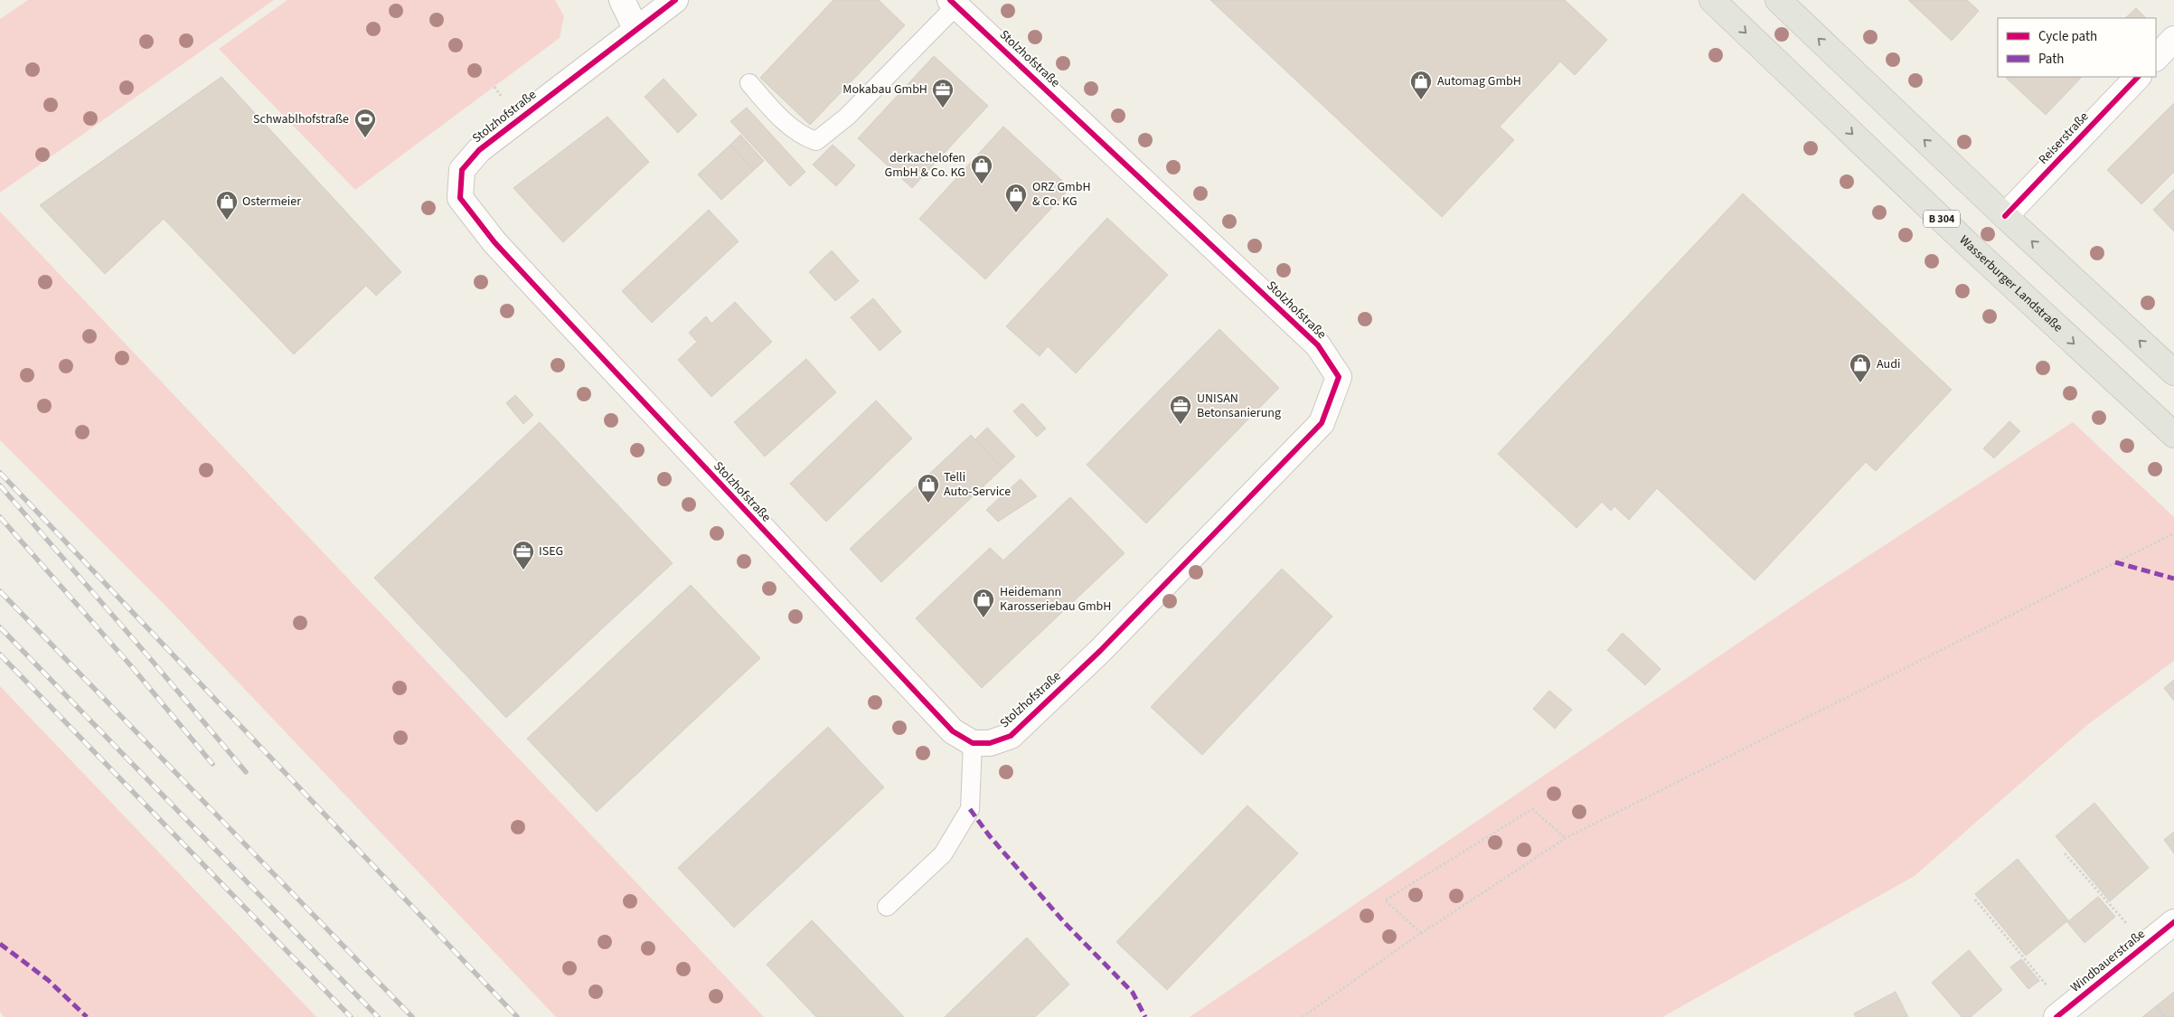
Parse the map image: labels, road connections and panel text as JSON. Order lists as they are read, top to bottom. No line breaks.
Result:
{"streets":{"main road":["B 304","Wasserburger Landstraße"],"street":["Stolzhofstraße","Reiserstraße","Windbauerstraße"]},"places":{"shop":["Automag GmbH","derkachelofen GmbH & Co. KG","ORZ GmbH & Co. KG","Ostermeier","Audi","Telli Auto-Service","Heidemann Karosseriebau GmbH"],"office":["Mokabau GmbH","UNISAN Betonsanierung","ISEG"],"sports":["Schwablhofstraße"]},"legend":["Cycle path","Path"]}
